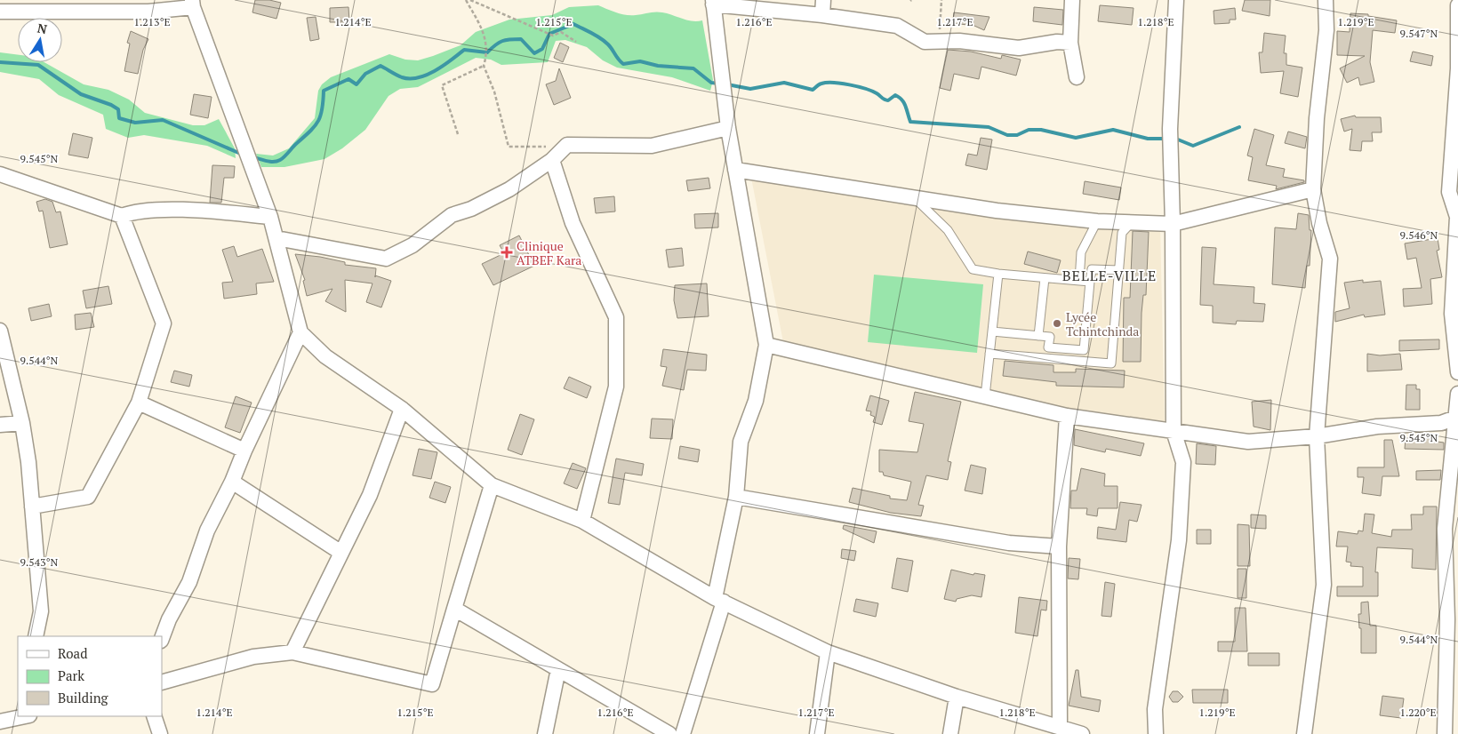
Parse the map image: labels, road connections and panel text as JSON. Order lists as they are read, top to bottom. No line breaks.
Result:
{"districts":["BELLE-VILLE"],"places":{"health":["Clinique ATBEF Kara"],"other":["Lycée Tchintchinda"]},"legend":["Road","Park","Building"],"north":"top","coordinates":["1.213°E","1.214°E","1.215°E","1.216°E","1.217°E","1.218°E","1.219°E","9.547°N","9.545°N","9.546°N","9.544°N","9.543°N","1.220°E"]}
